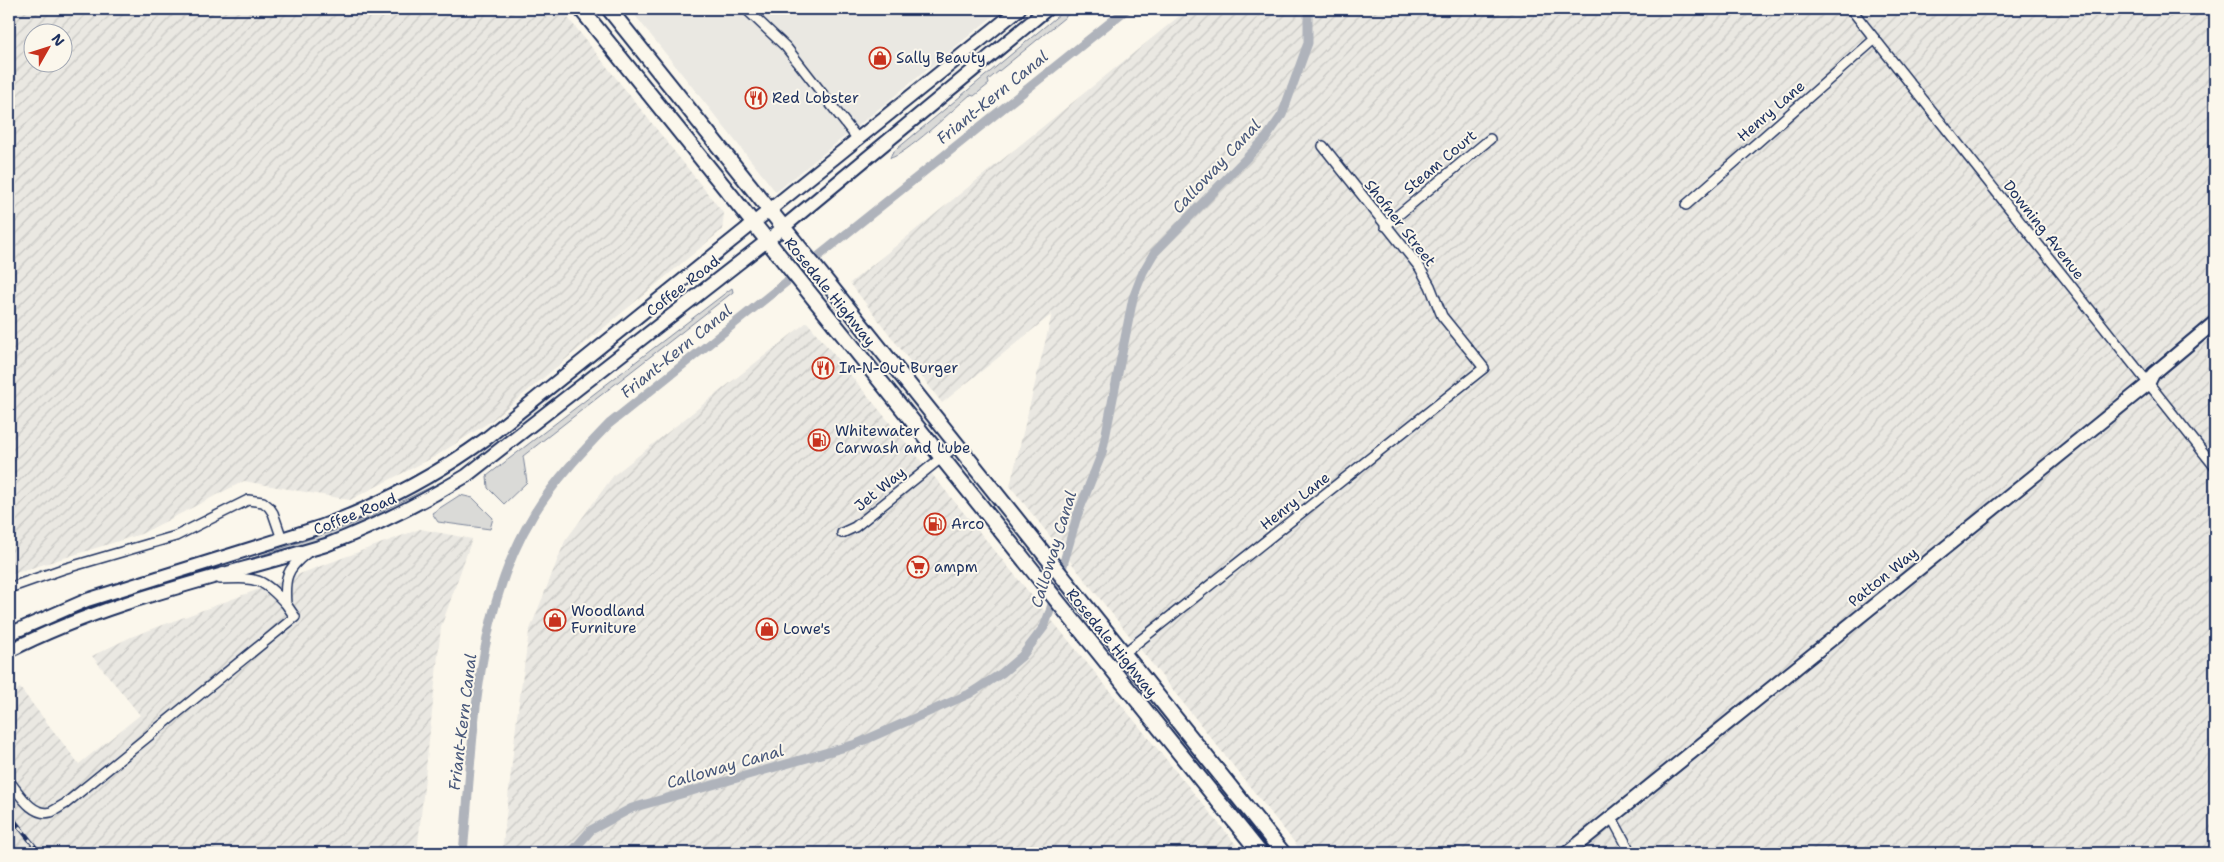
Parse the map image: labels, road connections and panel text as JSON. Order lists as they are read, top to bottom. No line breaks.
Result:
{"streets":{"main road":["Coffee Road","Rosedale Highway","Patton Way"],"street":["Henry Lane","Steam Court","Shofner Street","Downing Avenue","Jet Way"]},"crossings":[["Henry Lane","Shofner Street"],["Henry Lane","Downing Avenue"],["Henry Lane","Rosedale Highway"],["Steam Court","Shofner Street"],["Downing Avenue","Patton Way"],["Coffee Road","Rosedale Highway"],["Rosedale Highway","Jet Way"]],"water":["Friant-Kern Canal","Calloway Canal"],"places":{"shop":["Sally Beauty","Woodland Furniture","Lowe's"],"restaurant":["Red Lobster","In-N-Out Burger"],"fuel station":["Whitewater Carwash and Lube","Arco"],"supermarket":["ampm"]},"north":"top right"}
